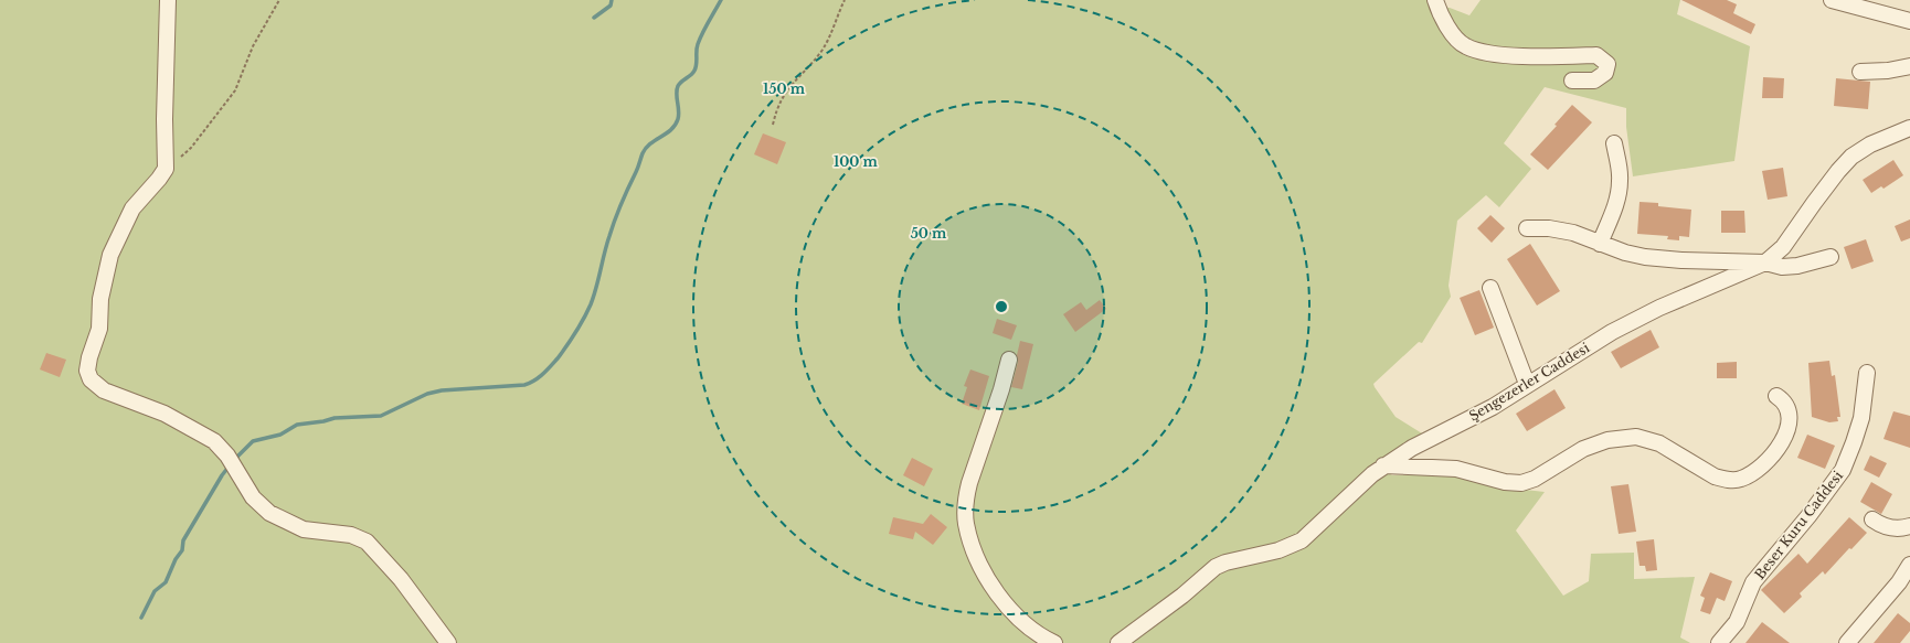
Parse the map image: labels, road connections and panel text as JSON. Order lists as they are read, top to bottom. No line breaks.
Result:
{"streets":{"street":["Şengezerler Caddesi","Beser Kuru Caddesi"]},"rings":["150 m","100 m","50 m"]}
